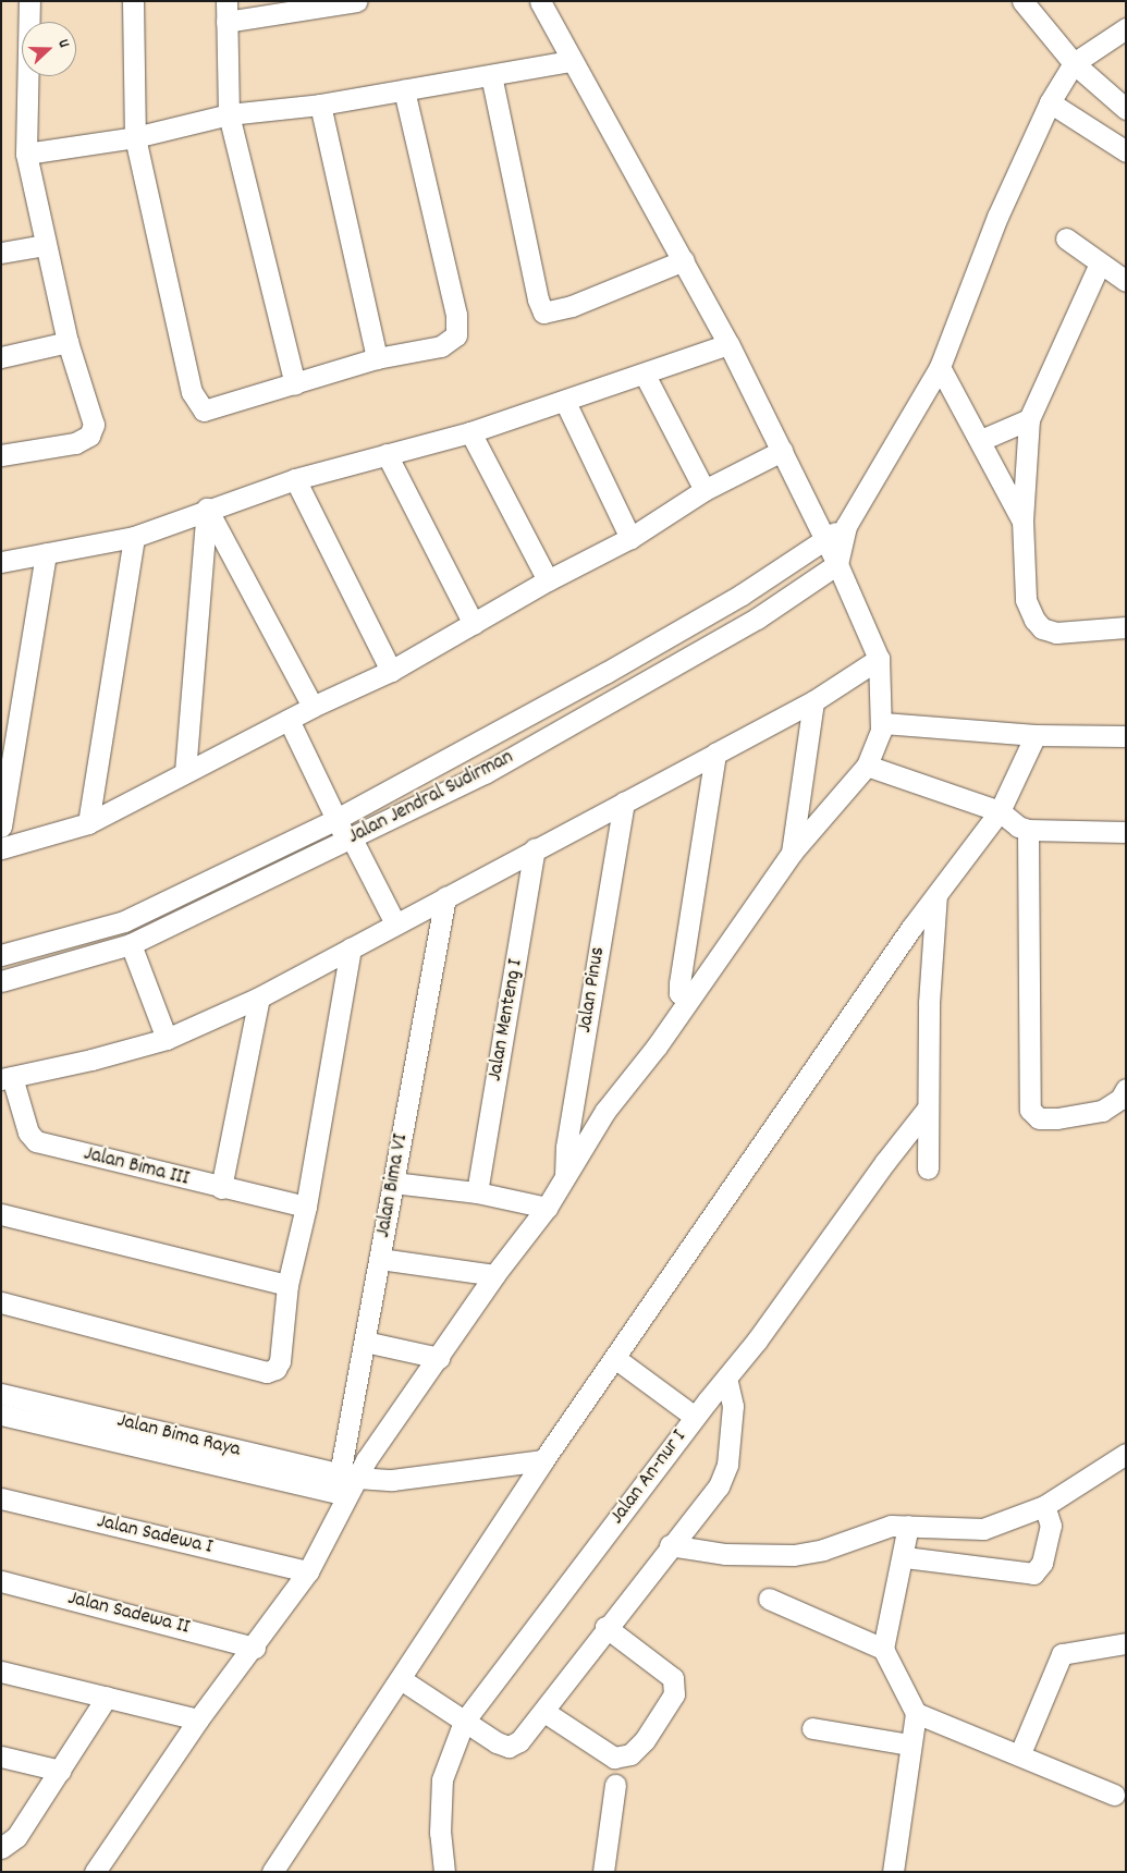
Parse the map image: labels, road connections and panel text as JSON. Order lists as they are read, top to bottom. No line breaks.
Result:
{"streets":{"street":["Jalan Jendral Sudirman","Jalan Pinus","Jalan Menteng I","Jalan Bima III","Jalan Bima VI","Jalan Bima Raya","Jalan An-nur I","Jalan Sadewa I","Jalan Sadewa II"]},"crossings":[["Jalan Bima VI","Jalan Bima Raya"]],"north":"right"}
